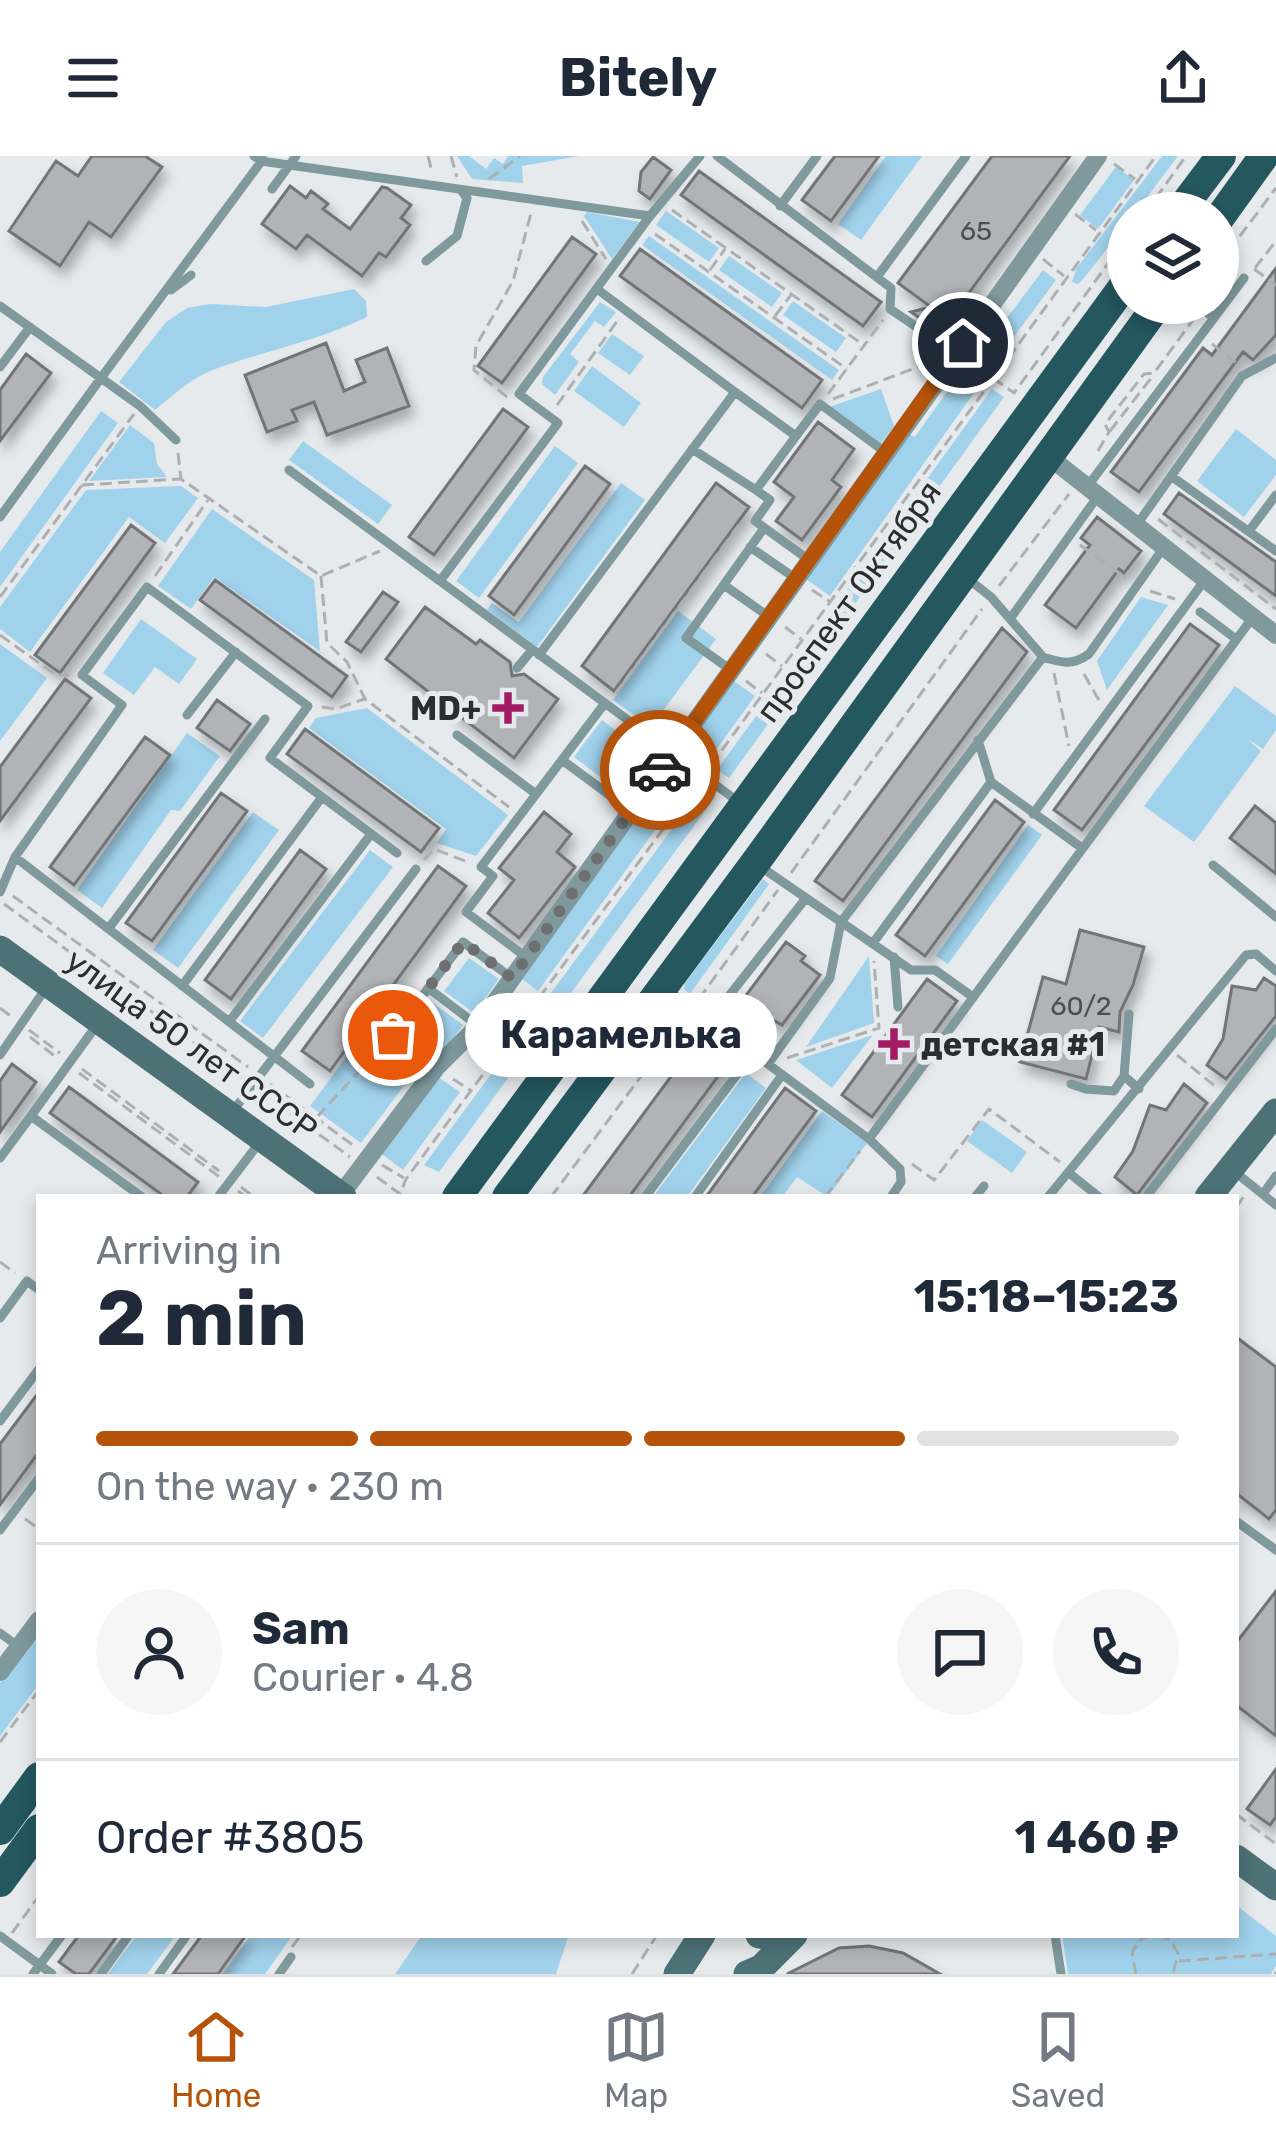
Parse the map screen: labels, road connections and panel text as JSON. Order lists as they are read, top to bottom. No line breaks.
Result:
{"streets":{"main road":["проспект Октября","улица 50 лет СССР"]},"places":{"health":["MD+","детская #1"],"other":["Карамелька"]},"house_numbers":["65","60/2"],"page":{"header":"Bitely","bubble":"Карамелька","heading":["2 min","Arriving in","15:18–15:23"],"panel":["Sam","Courier · 4.8","Order #3805","1 460 ₽"],"bar":"On the way · 230 m","tabs":["Home","Map","Saved"]}}
